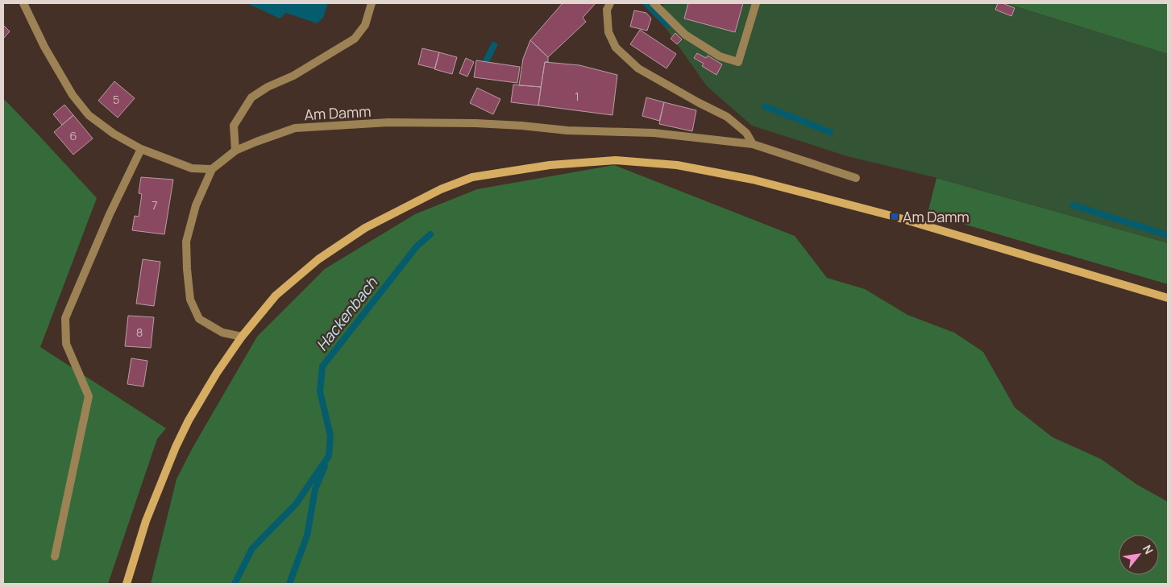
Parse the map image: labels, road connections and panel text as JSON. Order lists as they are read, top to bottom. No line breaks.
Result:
{"streets":{"street":["Am Damm"]},"water":["Hackenbach"],"places":{"transit":["Am Damm"]},"house_numbers":["1","5","6","7","8"],"north":"top right"}
